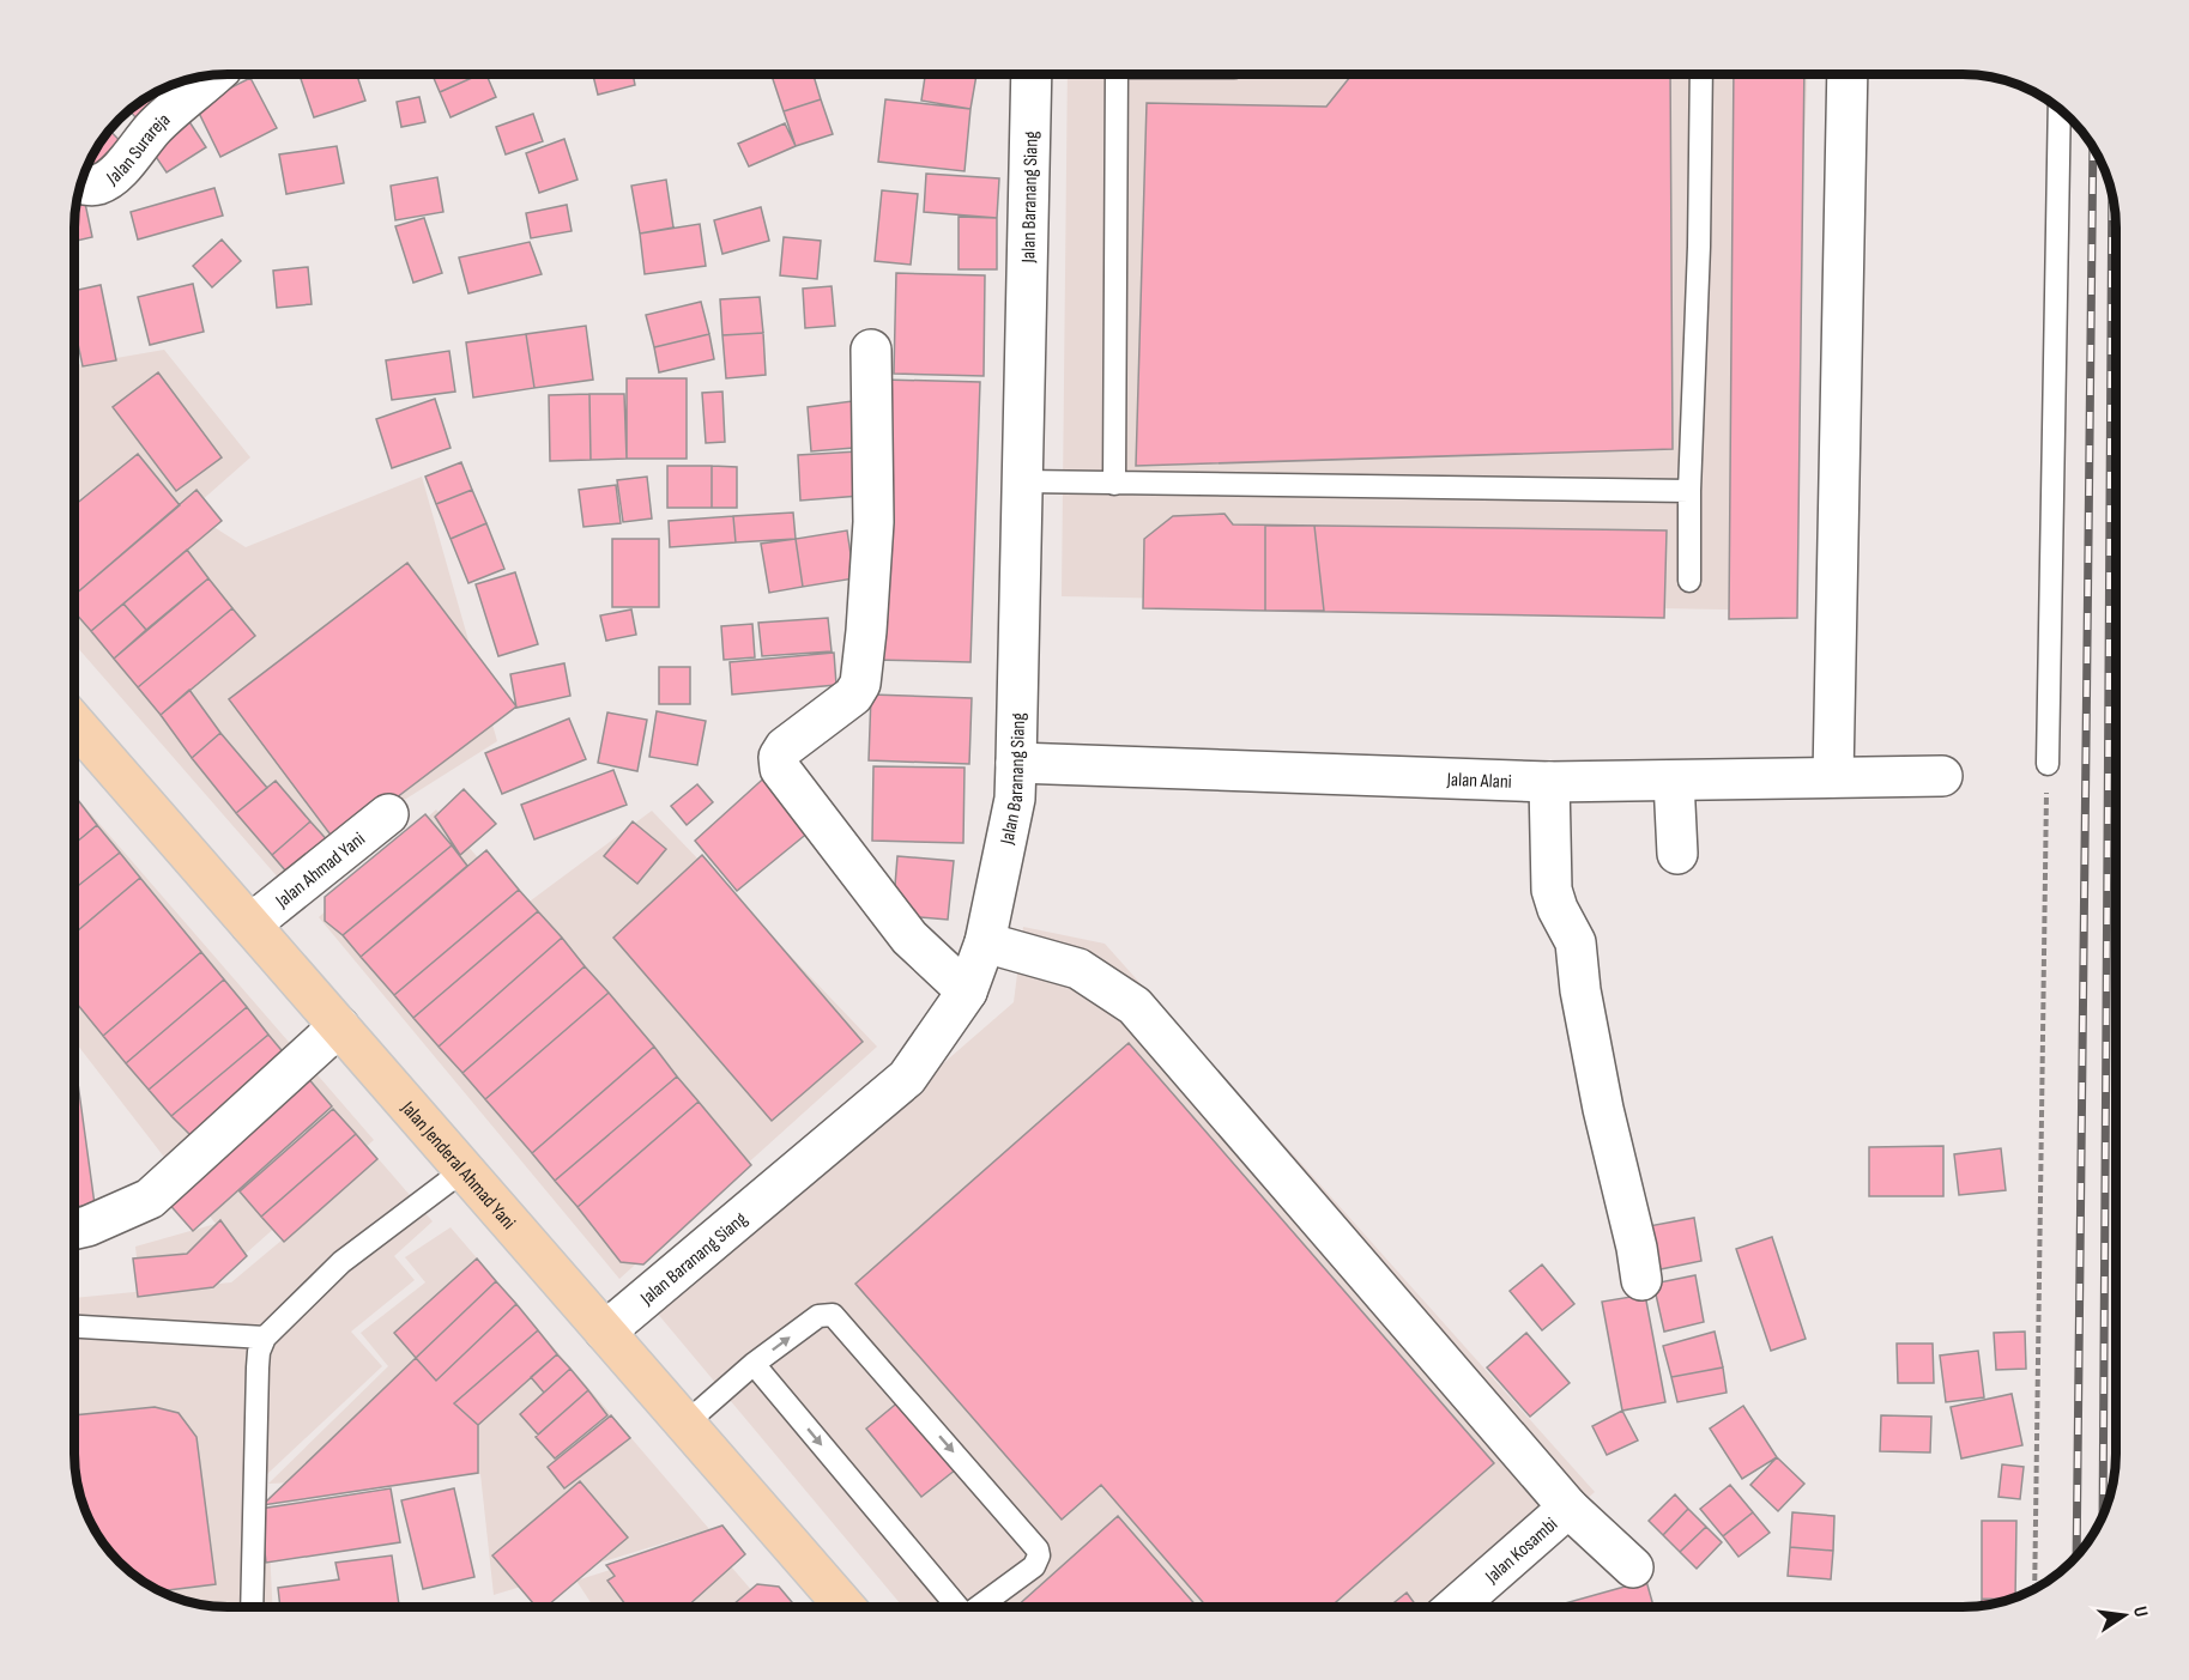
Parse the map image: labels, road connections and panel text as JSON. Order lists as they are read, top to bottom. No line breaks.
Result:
{"streets":{"main road":["Jalan Jenderal Ahmad Yani"],"street":["Jalan Surareja","Jalan Baranang Siang","Jalan Alani","Jalan Ahmad Yani","Jalan Kosambi"]},"crossings":[["Jalan Baranang Siang","Jalan Alani"],["Jalan Baranang Siang","Jalan Jenderal Ahmad Yani"],["Jalan Ahmad Yani","Jalan Jenderal Ahmad Yani"]],"north":"right"}
